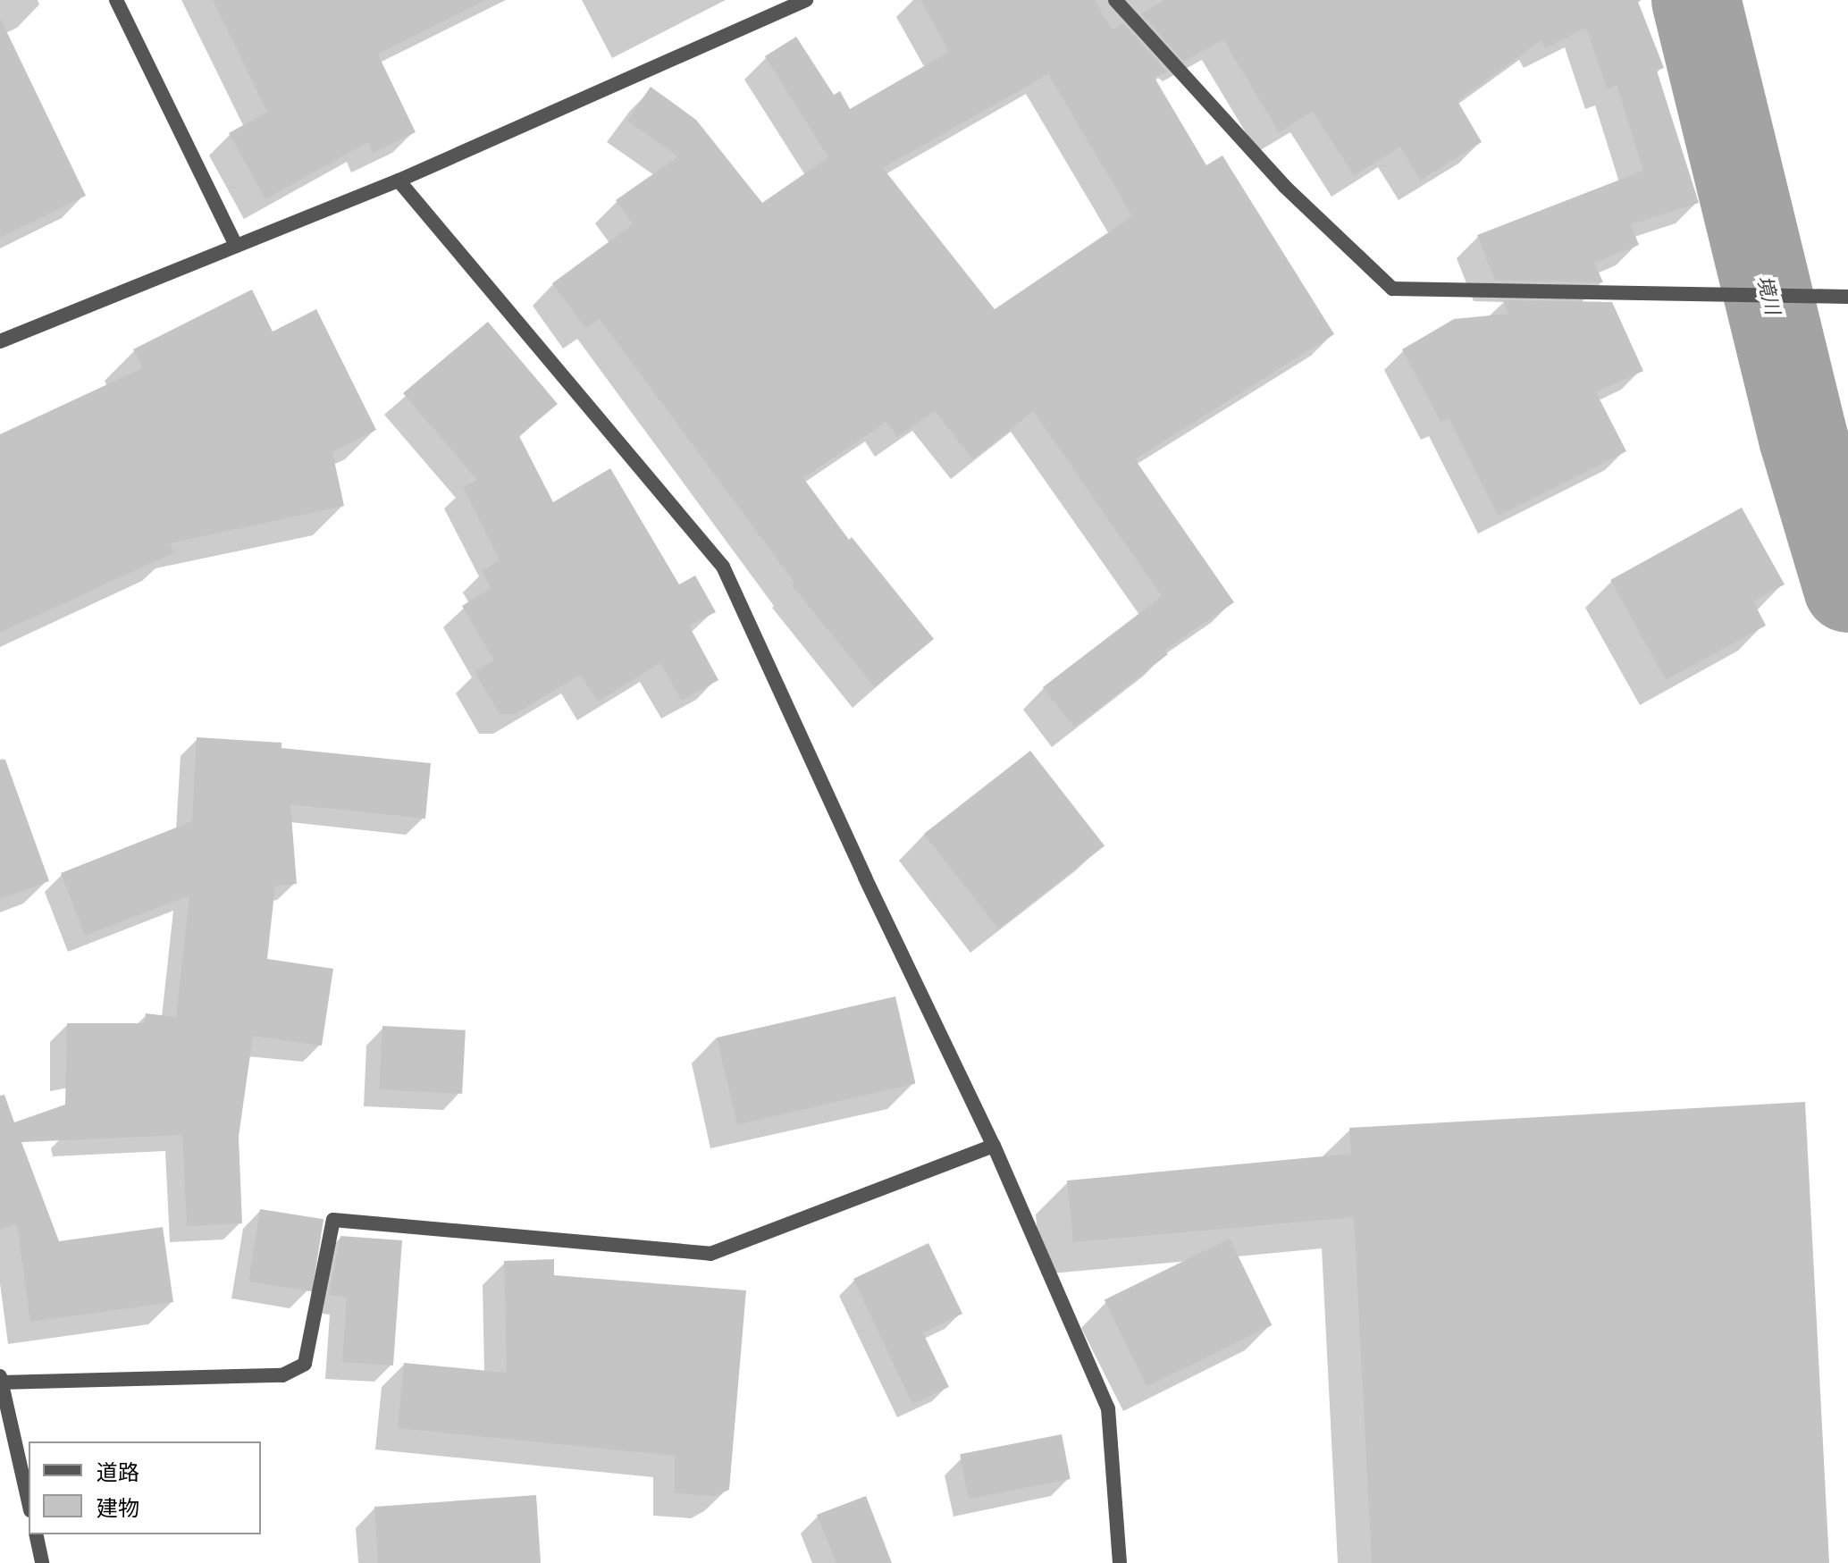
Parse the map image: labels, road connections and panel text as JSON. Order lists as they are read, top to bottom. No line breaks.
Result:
{"water":["境川"],"legend":["道路","建物"]}
